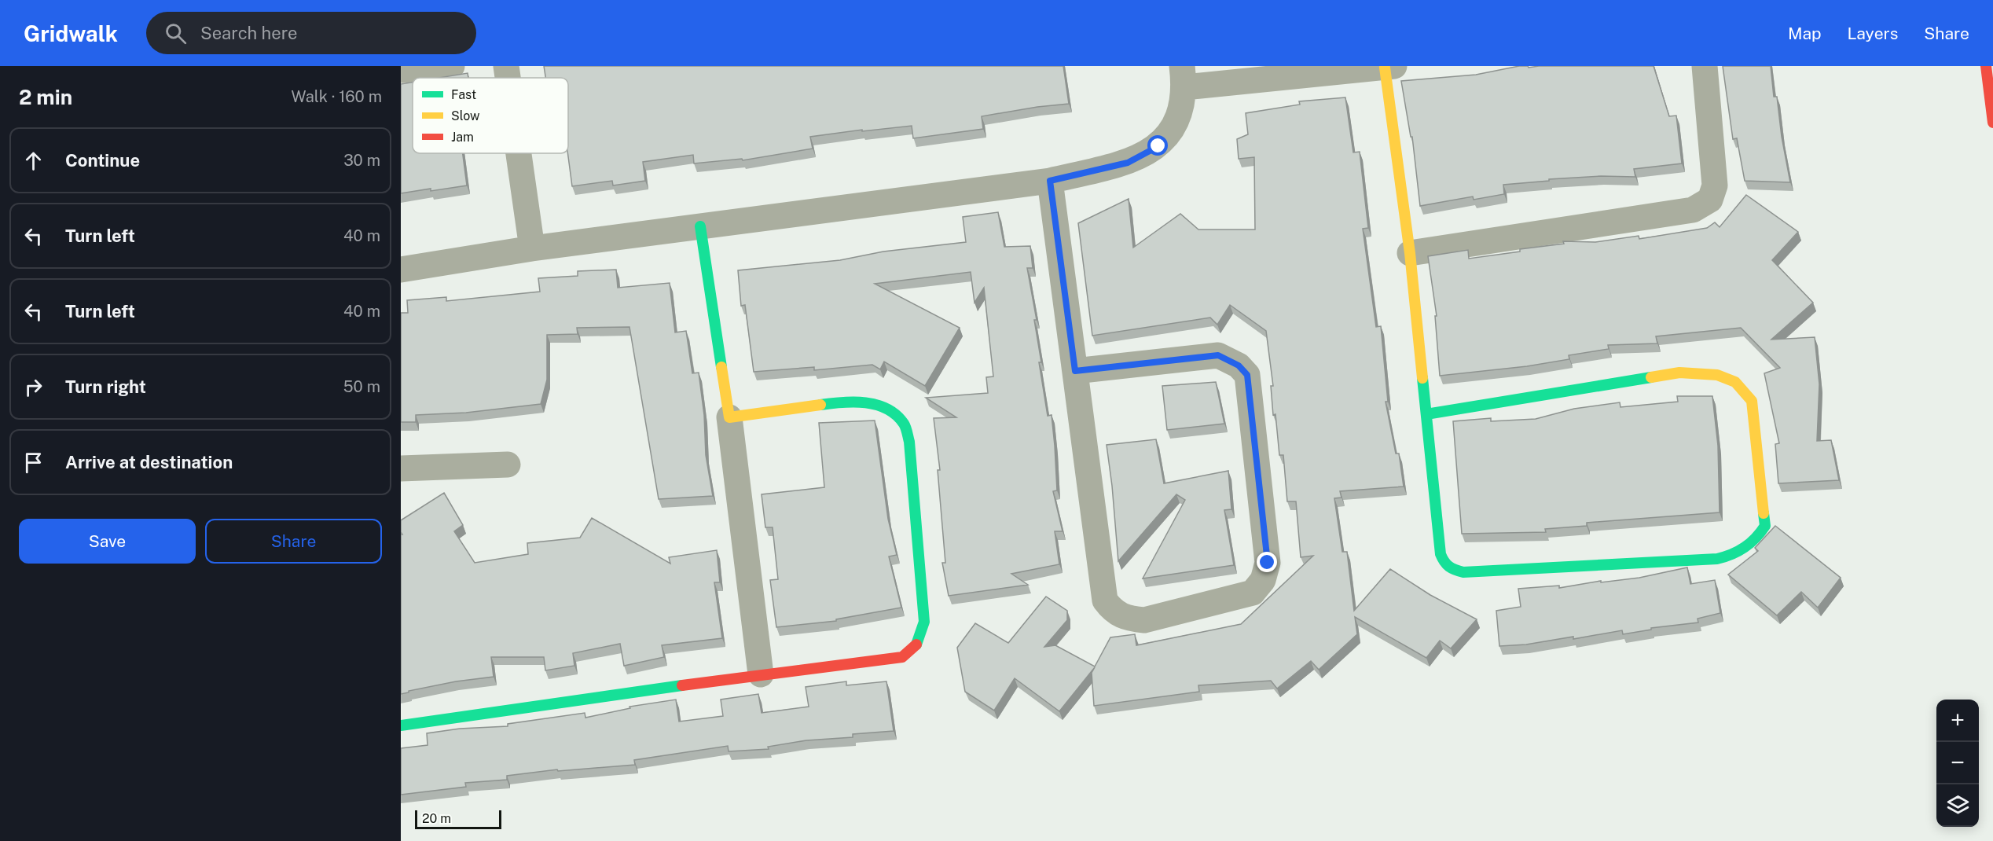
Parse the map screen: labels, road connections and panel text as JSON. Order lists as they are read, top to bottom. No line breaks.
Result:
{"legend":["Fast","Slow","Jam"],"scale_bar":"20 m","page":{"header":"Gridwalk","search":"Search here","nav":["Map","Layers","Share"],"heading":["2 min","Walk · 160 m"],"list":[["Continue","30 m"],["Turn left","40 m"],["Turn left","40 m"],["Turn right","50 m"],"Arrive at destination"],"buttons":["Save","Share"],"map_buttons":["+","−"],"scale":"20 m"}}
